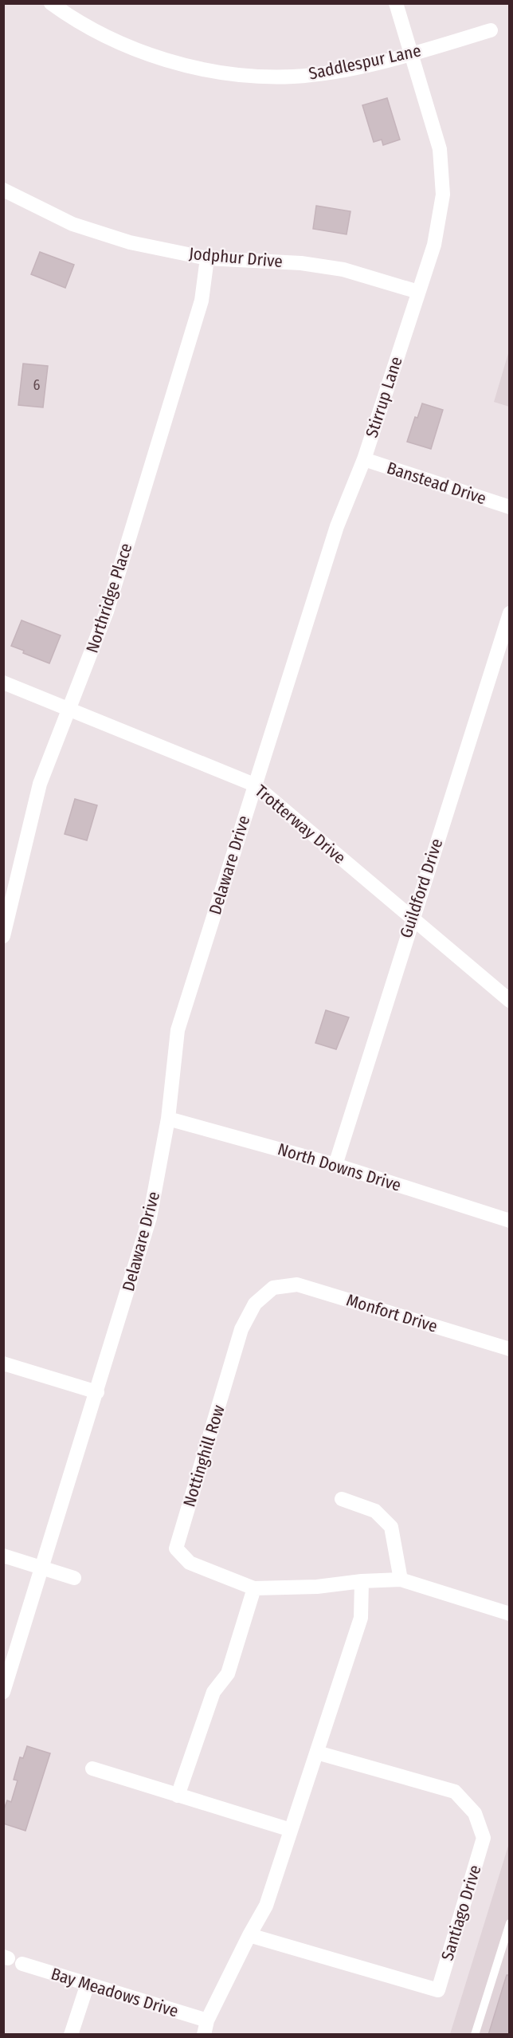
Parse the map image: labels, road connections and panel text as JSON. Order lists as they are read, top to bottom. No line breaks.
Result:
{"streets":{"street":["Saddlespur Lane","Jodphur Drive","Stirrup Lane","Banstead Drive","Northridge Place","Trotterway Drive","Delaware Drive","Guildford Drive","North Downs Drive","Monfort Drive","Nottinghill Row","Santiago Drive","Bay Meadows Drive"]},"crossings":[["Saddlespur Lane","Stirrup Lane"],["Jodphur Drive","Stirrup Lane"],["Jodphur Drive","Northridge Place"],["Stirrup Lane","Banstead Drive"],["Stirrup Lane","Trotterway Drive"],["Stirrup Lane","Delaware Drive"],["Northridge Place","Trotterway Drive"],["Trotterway Drive","Delaware Drive"],["Trotterway Drive","Guildford Drive"],["Delaware Drive","North Downs Drive"],["Guildford Drive","North Downs Drive"],["Monfort Drive","Nottinghill Row"]],"house_numbers":["6"]}
